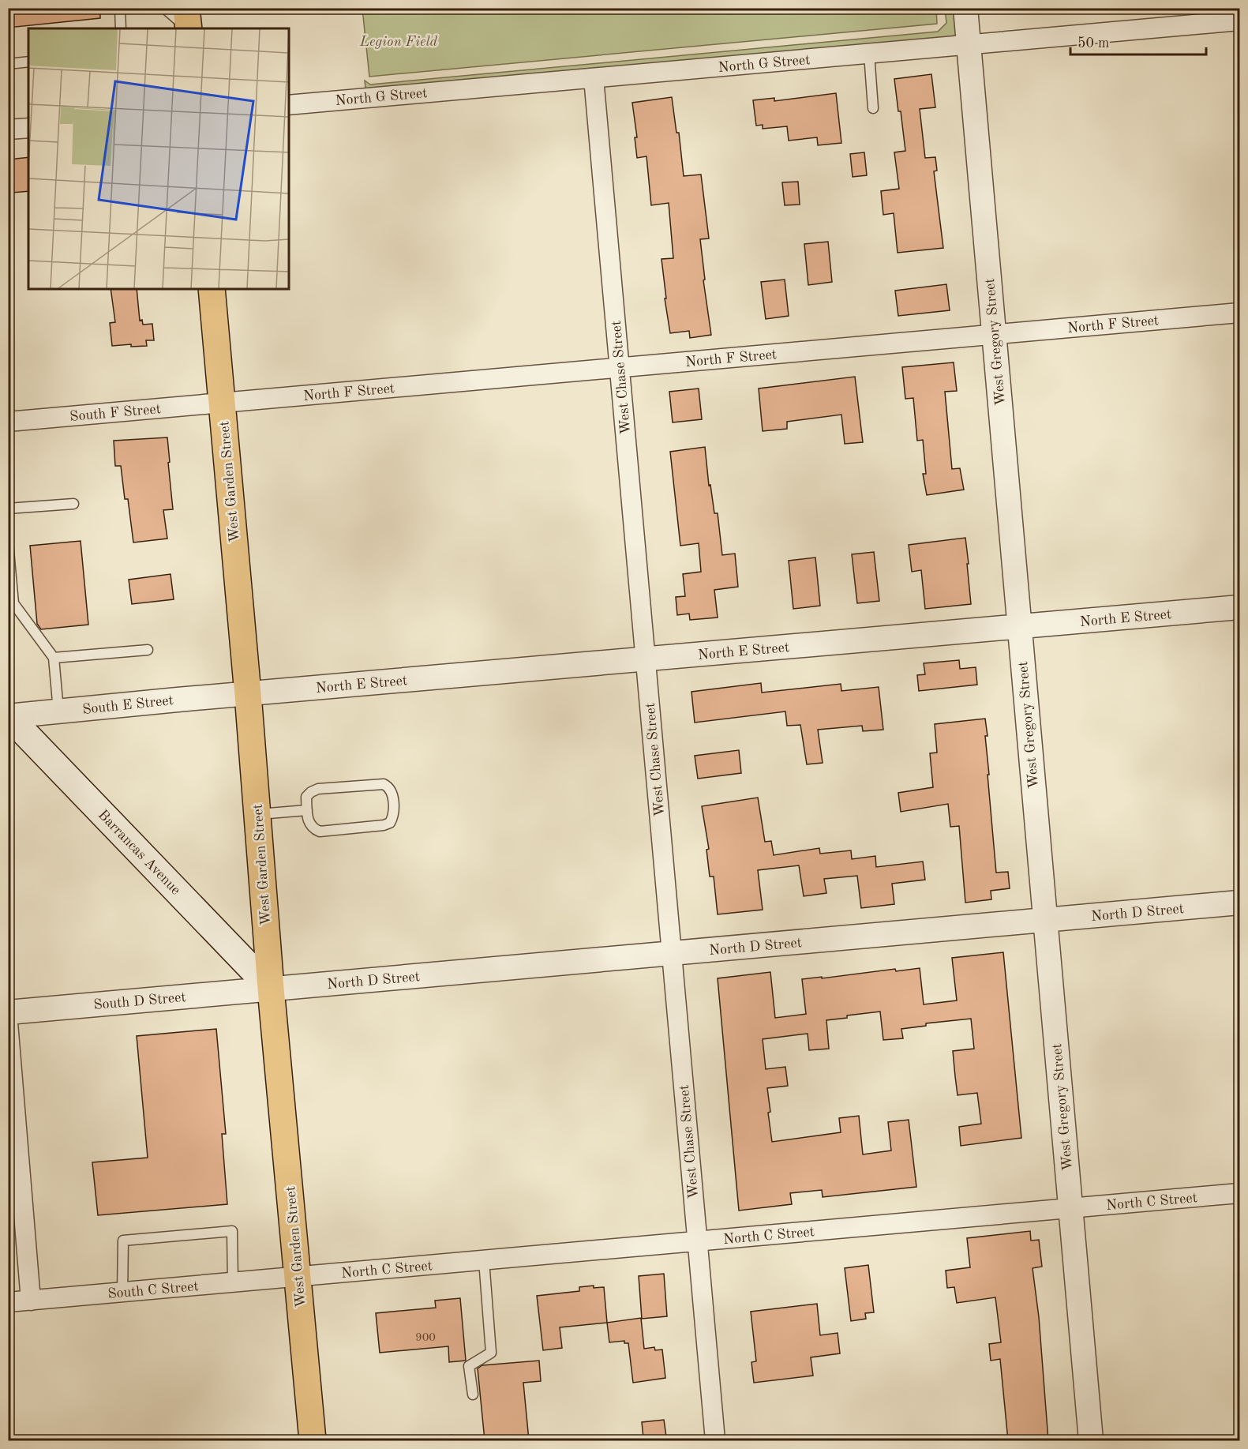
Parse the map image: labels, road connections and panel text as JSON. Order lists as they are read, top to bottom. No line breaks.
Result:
{"streets":{"main road":["West Garden Street","Barrancas Avenue"],"street":["North G Street","North F Street","West Gregory Street","West Chase Street","South F Street","North E Street","South E Street","North D Street","South D Street","North C Street","South C Street"]},"crossings":[["North G Street","West Gregory Street"],["North G Street","West Chase Street"],["North F Street","West Gregory Street"],["North F Street","West Chase Street"],["North F Street","South F Street"],["North F Street","West Garden Street"],["West Gregory Street","North E Street"],["West Gregory Street","North D Street"],["West Gregory Street","North C Street"],["West Chase Street","North E Street"],["West Chase Street","North D Street"],["West Chase Street","North C Street"],["South F Street","West Garden Street"],["West Garden Street","North E Street"],["West Garden Street","South E Street"],["West Garden Street","Barrancas Avenue"],["West Garden Street","North D Street"],["West Garden Street","South D Street"],["West Garden Street","North C Street"],["West Garden Street","South C Street"],["North E Street","South E Street"],["South E Street","Barrancas Avenue"],["Barrancas Avenue","North D Street"],["Barrancas Avenue","South D Street"],["North D Street","South D Street"],["North C Street","South C Street"]],"parks":["Legion Field"],"house_numbers":["900"],"scale_bar":"50 m"}
